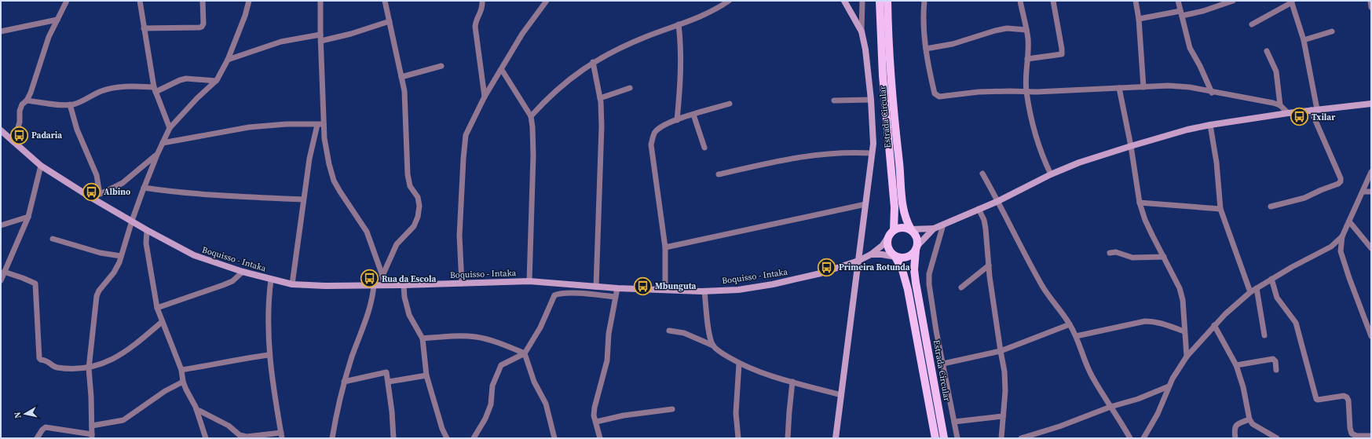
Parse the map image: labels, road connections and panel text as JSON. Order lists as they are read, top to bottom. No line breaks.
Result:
{"streets":{"main road":["Estrada Circular"],"street":["Boquisso - Intaka"]},"crossings":[["Estrada Circular","Boquisso - Intaka"]],"places":{"bus stop":["Txilar","Padaria","Albino","Primeira Rotunda","Rua da Escola","Mbunguta"]},"north":"left"}
